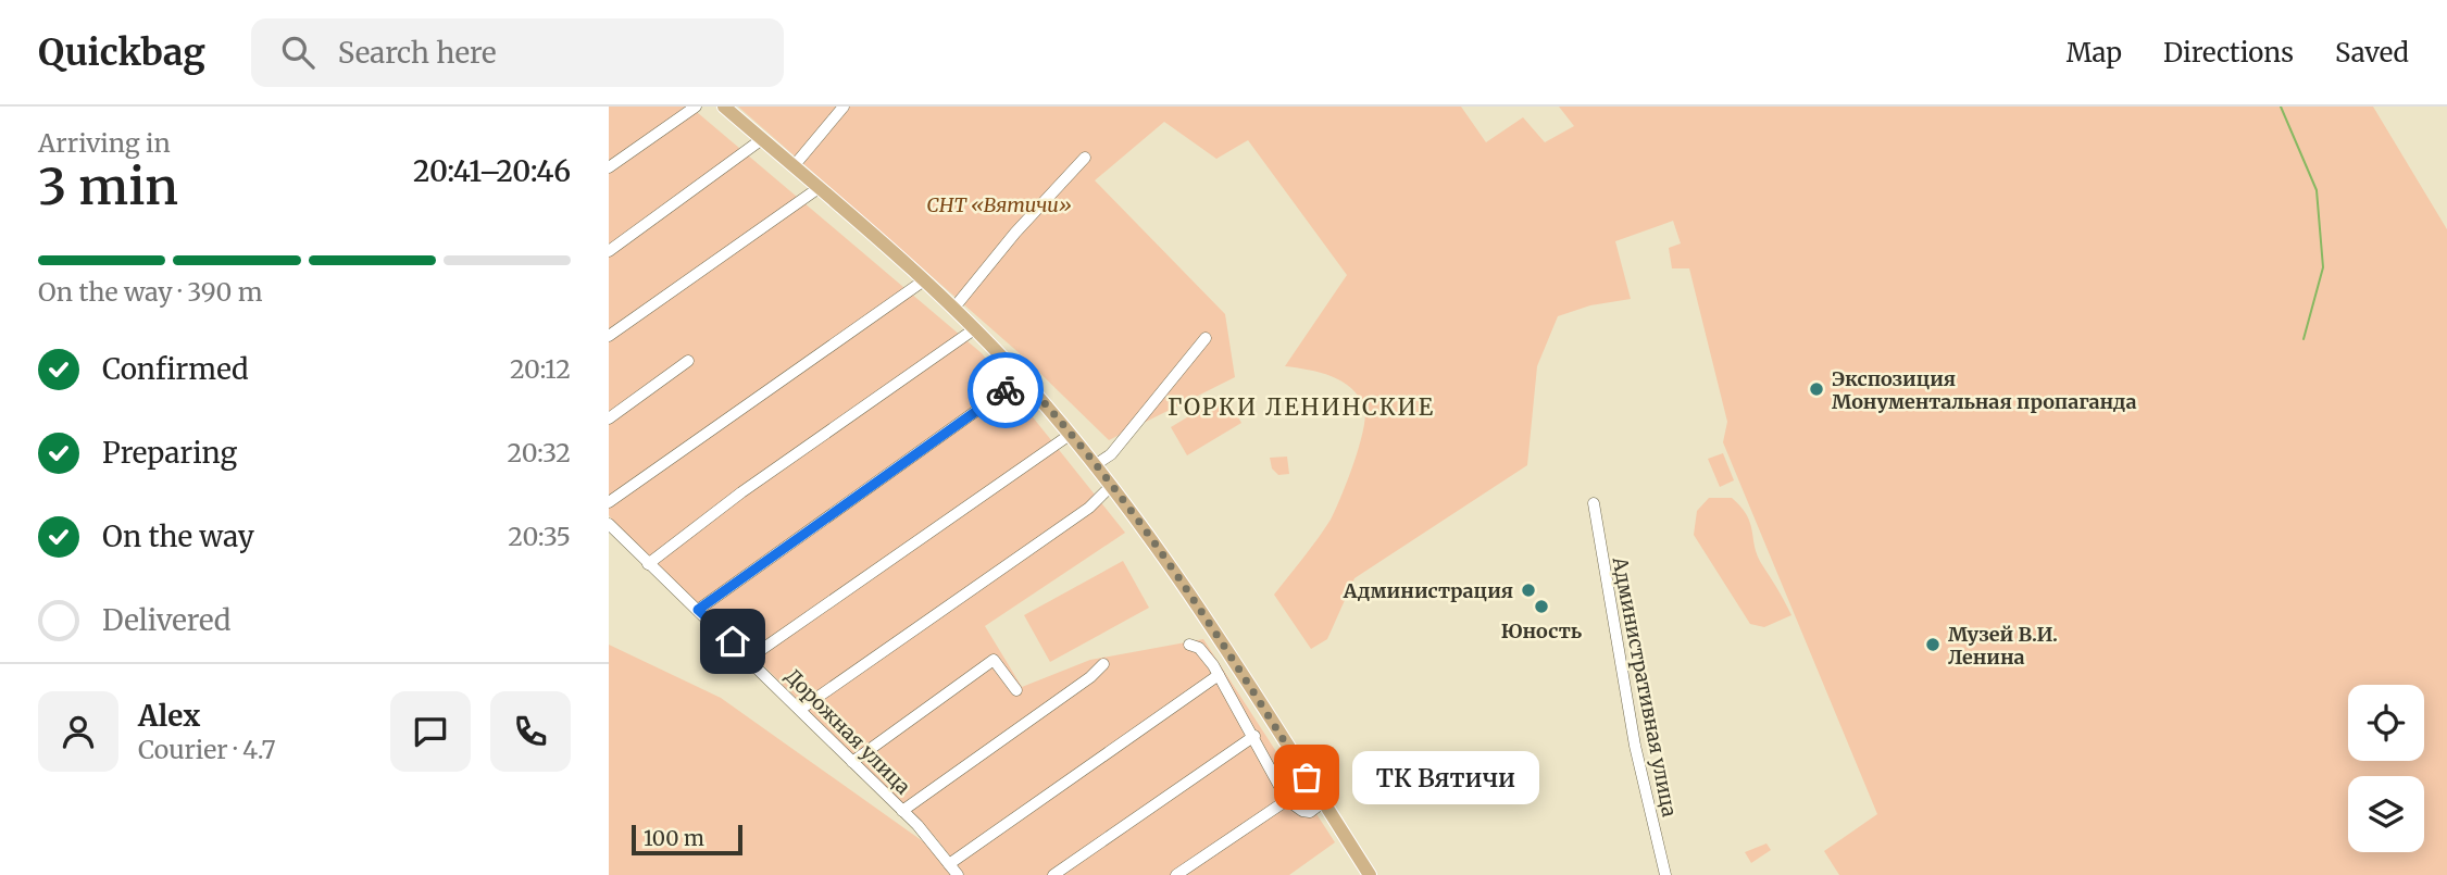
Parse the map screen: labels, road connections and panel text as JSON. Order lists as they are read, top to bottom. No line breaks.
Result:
{"streets":{"street":["Административная улица","Дорожная улица"]},"districts":["ГОРКИ ЛЕНИНСКИЕ"],"parks":["СНТ «Вятичи»"],"places":["Экспозиция Монументальная пропаганда","Администрация","Юность","Музей В.И. Ленина","ТК Вятичи"],"scale_bar":"100 m","page":{"header":"Quickbag","search":"Search here","nav":["Map","Directions","Saved"],"heading":["3 min","Arriving in","20:41–20:46"],"panel":["Alex","Courier · 4.7"],"bar":"On the way · 390 m","list":[["Confirmed","20:12"],["Preparing","20:32"],["On the way","20:35"],"Delivered"],"bubble":"ТК Вятичи","scale":"100 m"}}
